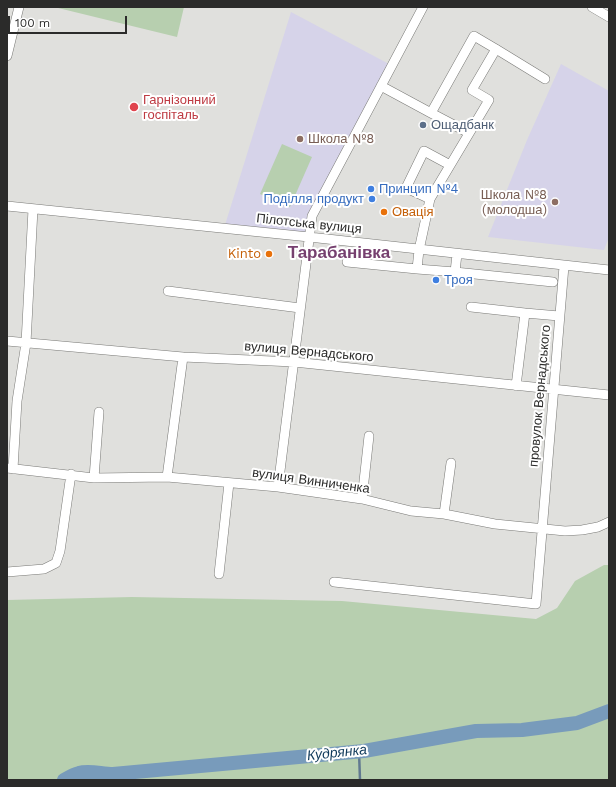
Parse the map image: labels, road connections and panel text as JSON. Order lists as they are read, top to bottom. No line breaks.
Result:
{"streets":{"street":["Пілотська вулиця","вулиця Вернадського","провулок Вернадського","вулиця Винниченка"]},"crossings":[["Пілотська вулиця","провулок Вернадського"],["вулиця Вернадського","провулок Вернадського"],["провулок Вернадського","вулиця Винниченка"]],"districts":["Тарабанівка"],"water":["Кудрянка"],"places":["Гарнізонний госпіталь","Ощадбанк","Школа №8","Принцип №4","Поділля продукт","Школа №8 (молодша)","Овація","Kinto","Троя"],"scale_bar":"100 m"}
